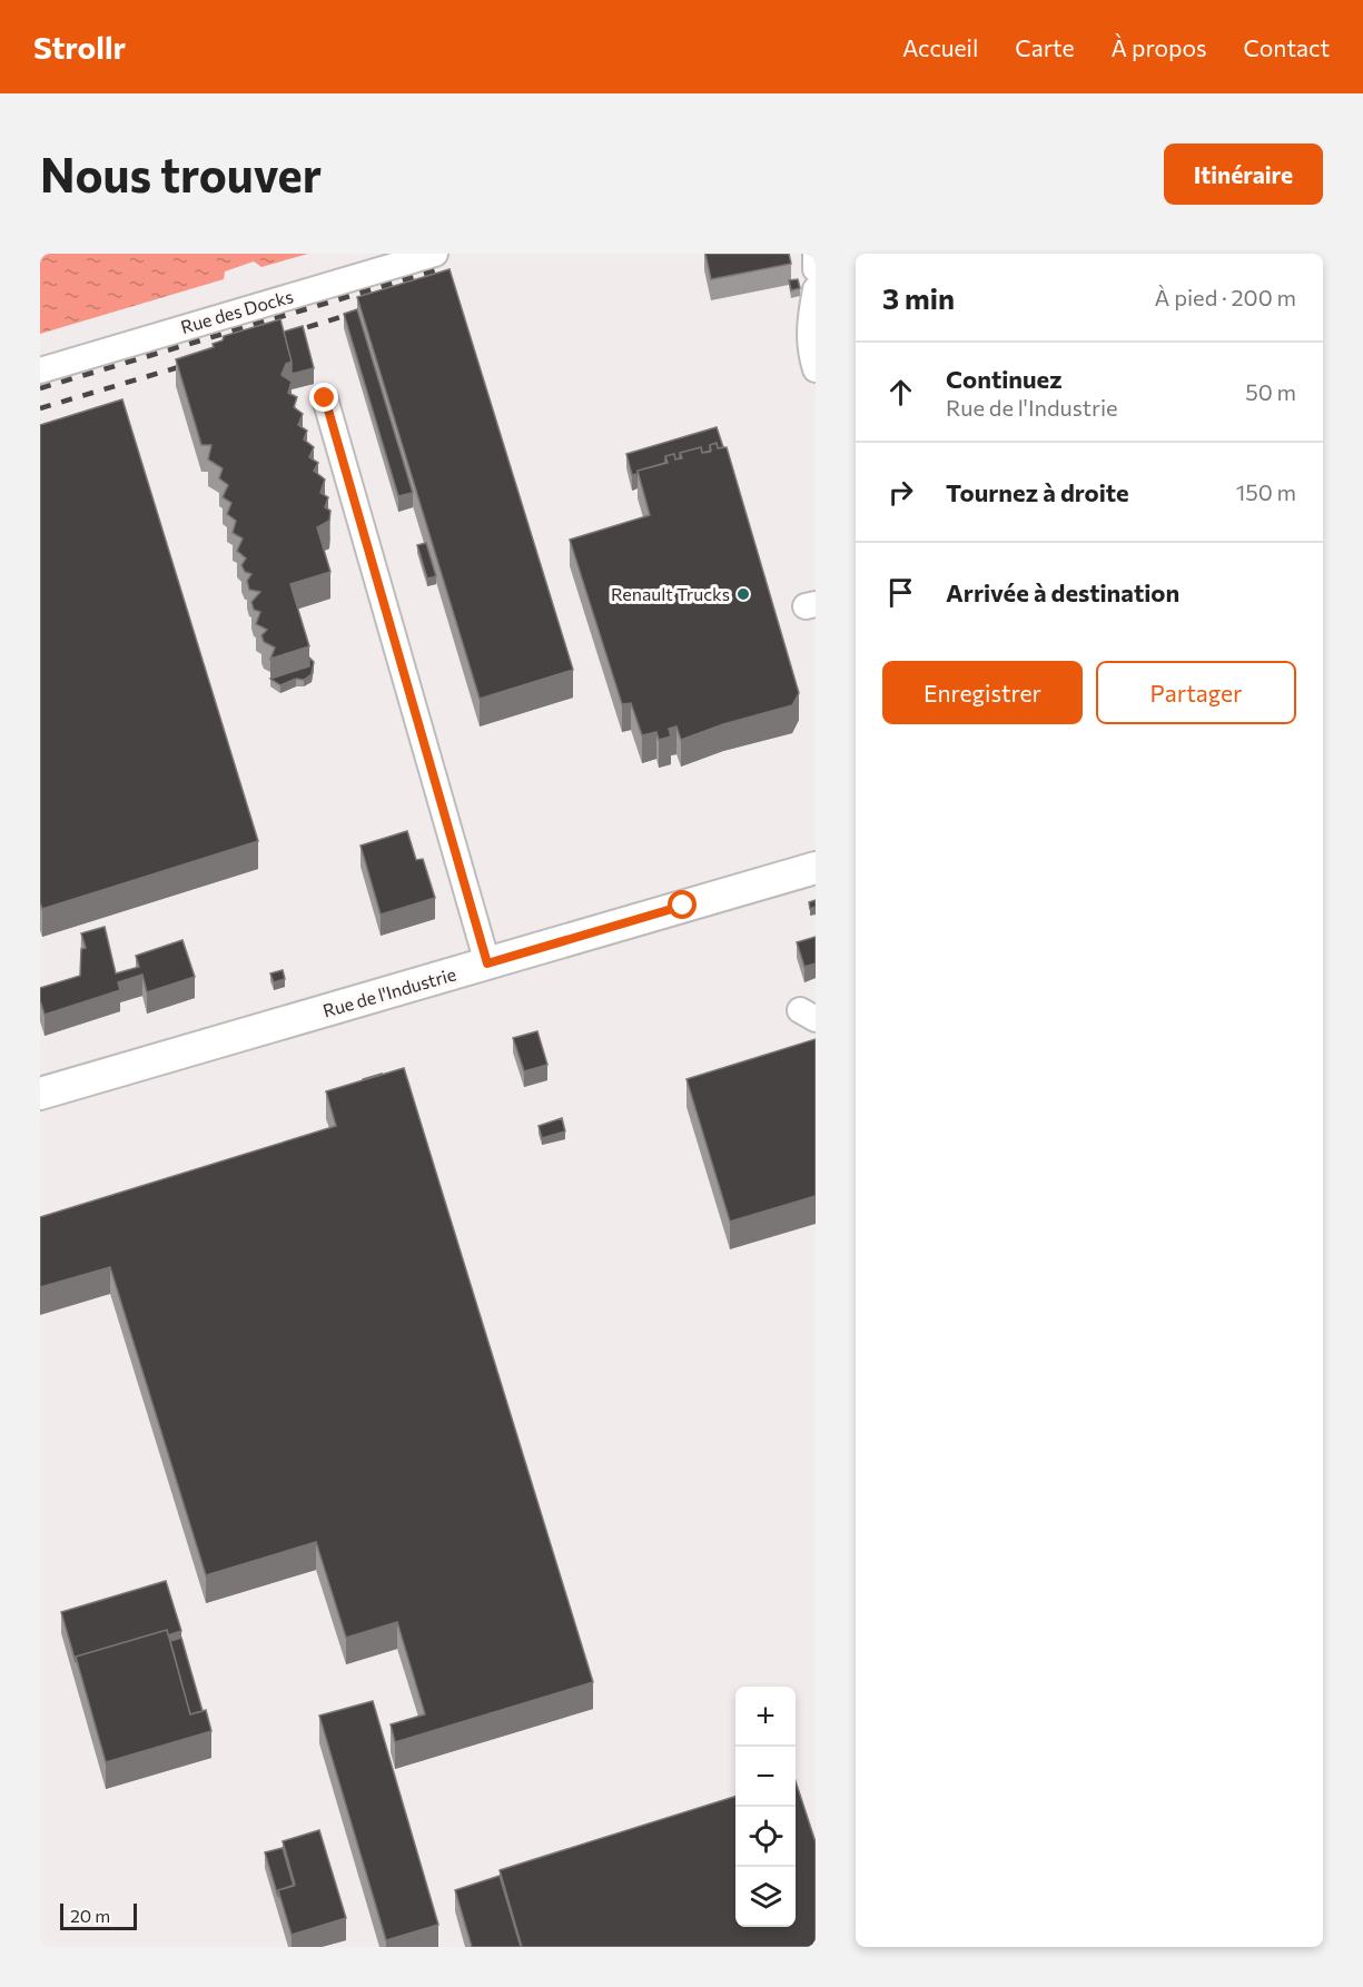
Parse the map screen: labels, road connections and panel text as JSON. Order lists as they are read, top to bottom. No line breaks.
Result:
{"streets":{"main road":["Rue de l'Industrie"],"street":["Rue des Docks"]},"places":["Renault Trucks"],"scale_bar":"20 m","page":{"header":"Strollr","nav":["Accueil","Carte","À propos","Contact"],"buttons":["Itinéraire",["Enregistrer","Partager"]],"title":"Nous trouver","heading":["3 min","À pied · 200 m"],"list":[["Continuez","Rue de l'Industrie","50 m"],["Tournez à droite","150 m"],"Arrivée à destination"],"map_buttons":["+","−"],"scale":"20 m"}}
